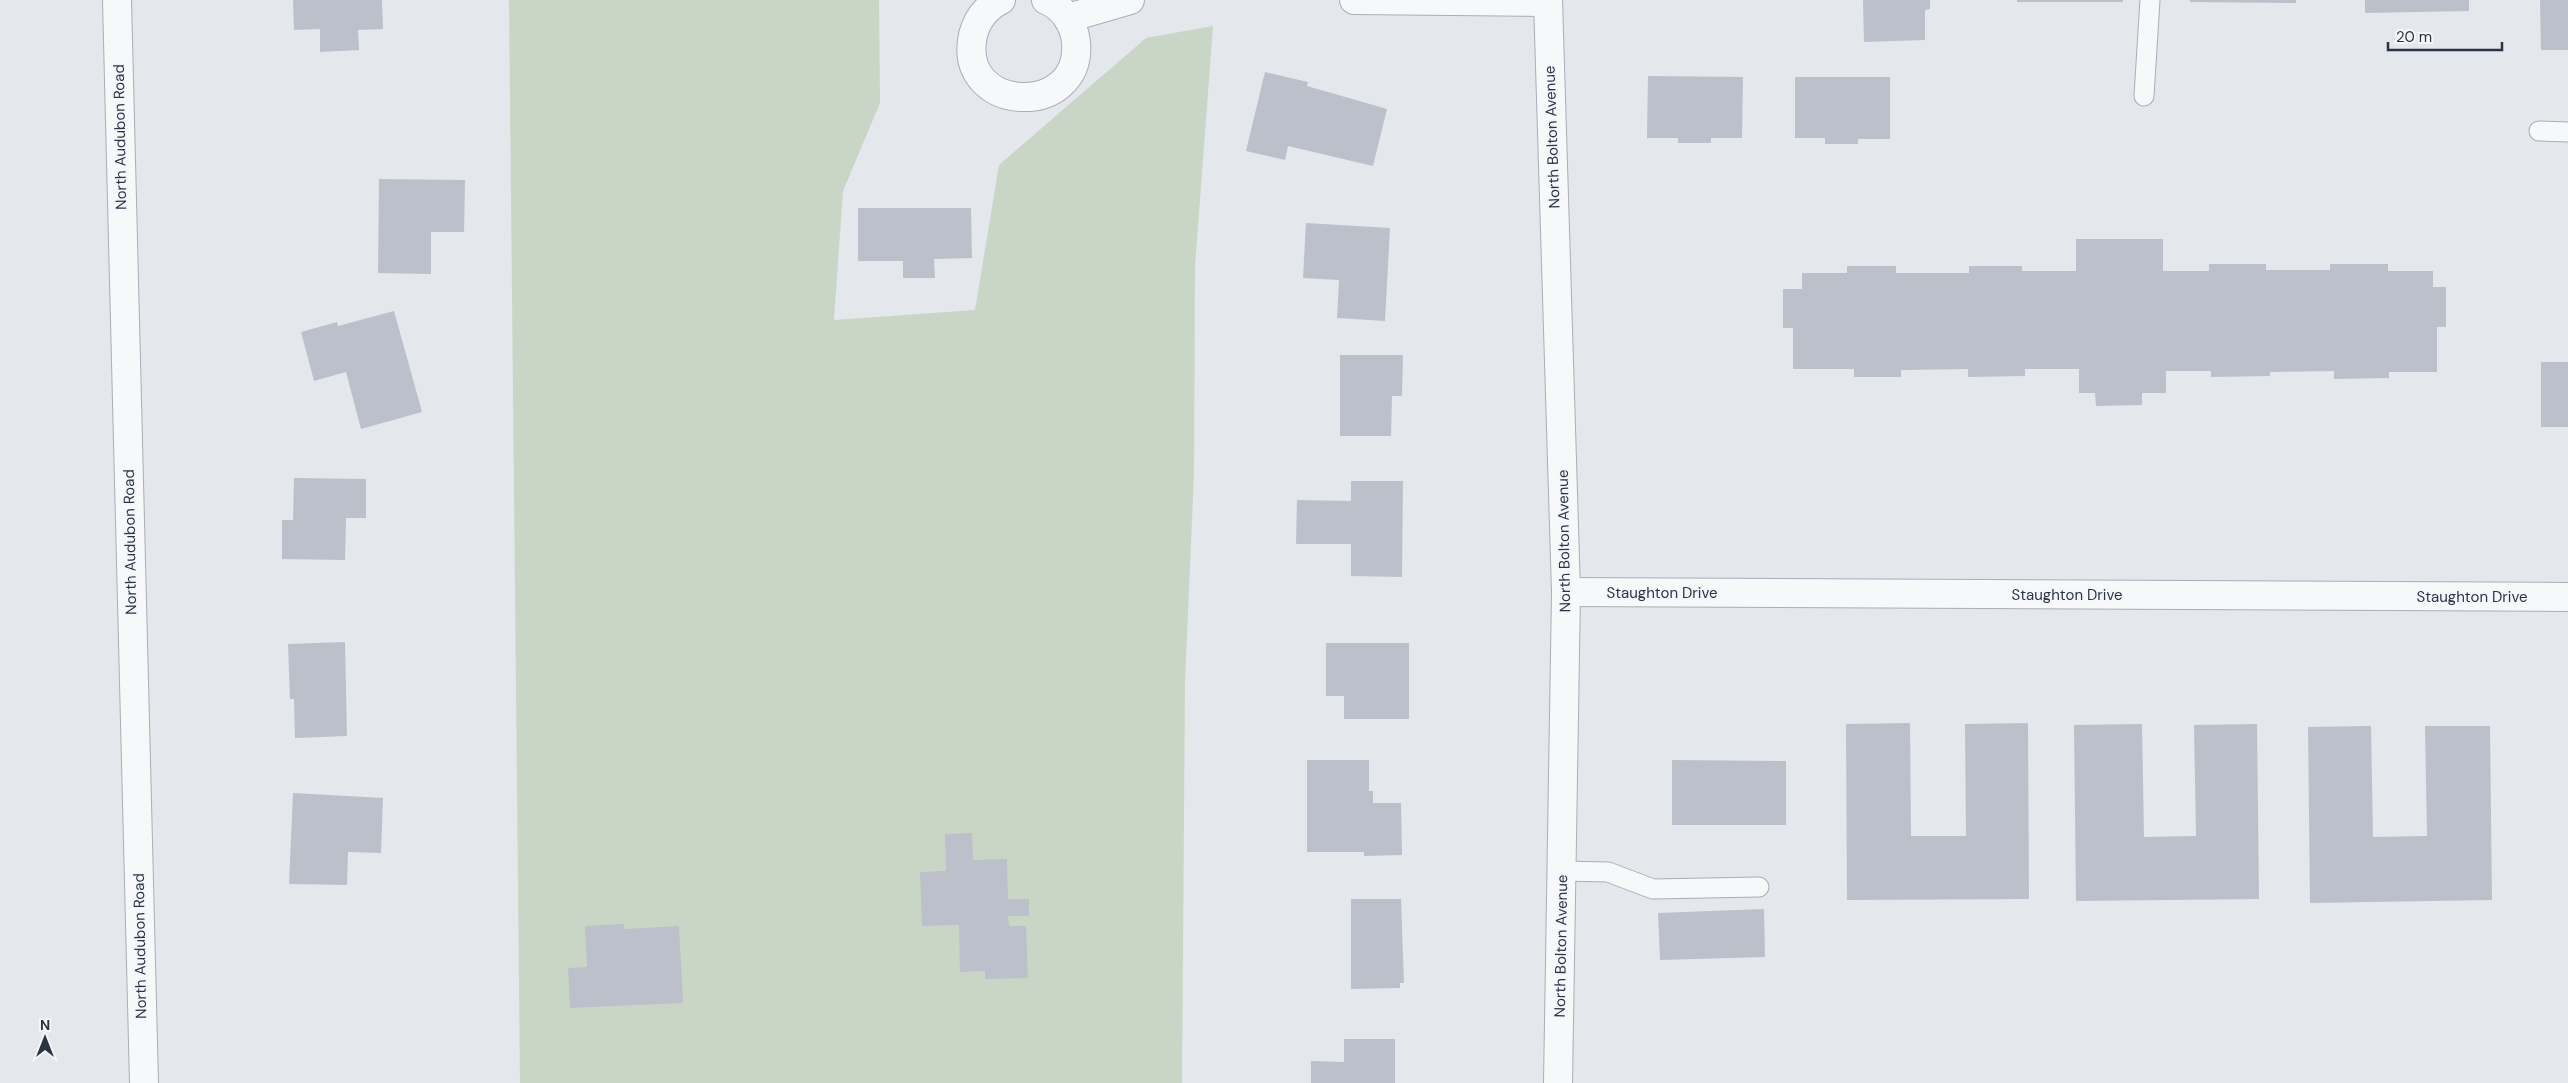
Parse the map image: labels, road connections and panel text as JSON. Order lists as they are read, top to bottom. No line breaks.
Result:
{"streets":{"street":["North Audubon Road","North Bolton Avenue","Staughton Drive"]},"crossings":[["North Bolton Avenue","Staughton Drive"]],"scale_bar":"20 m","north":"top"}
